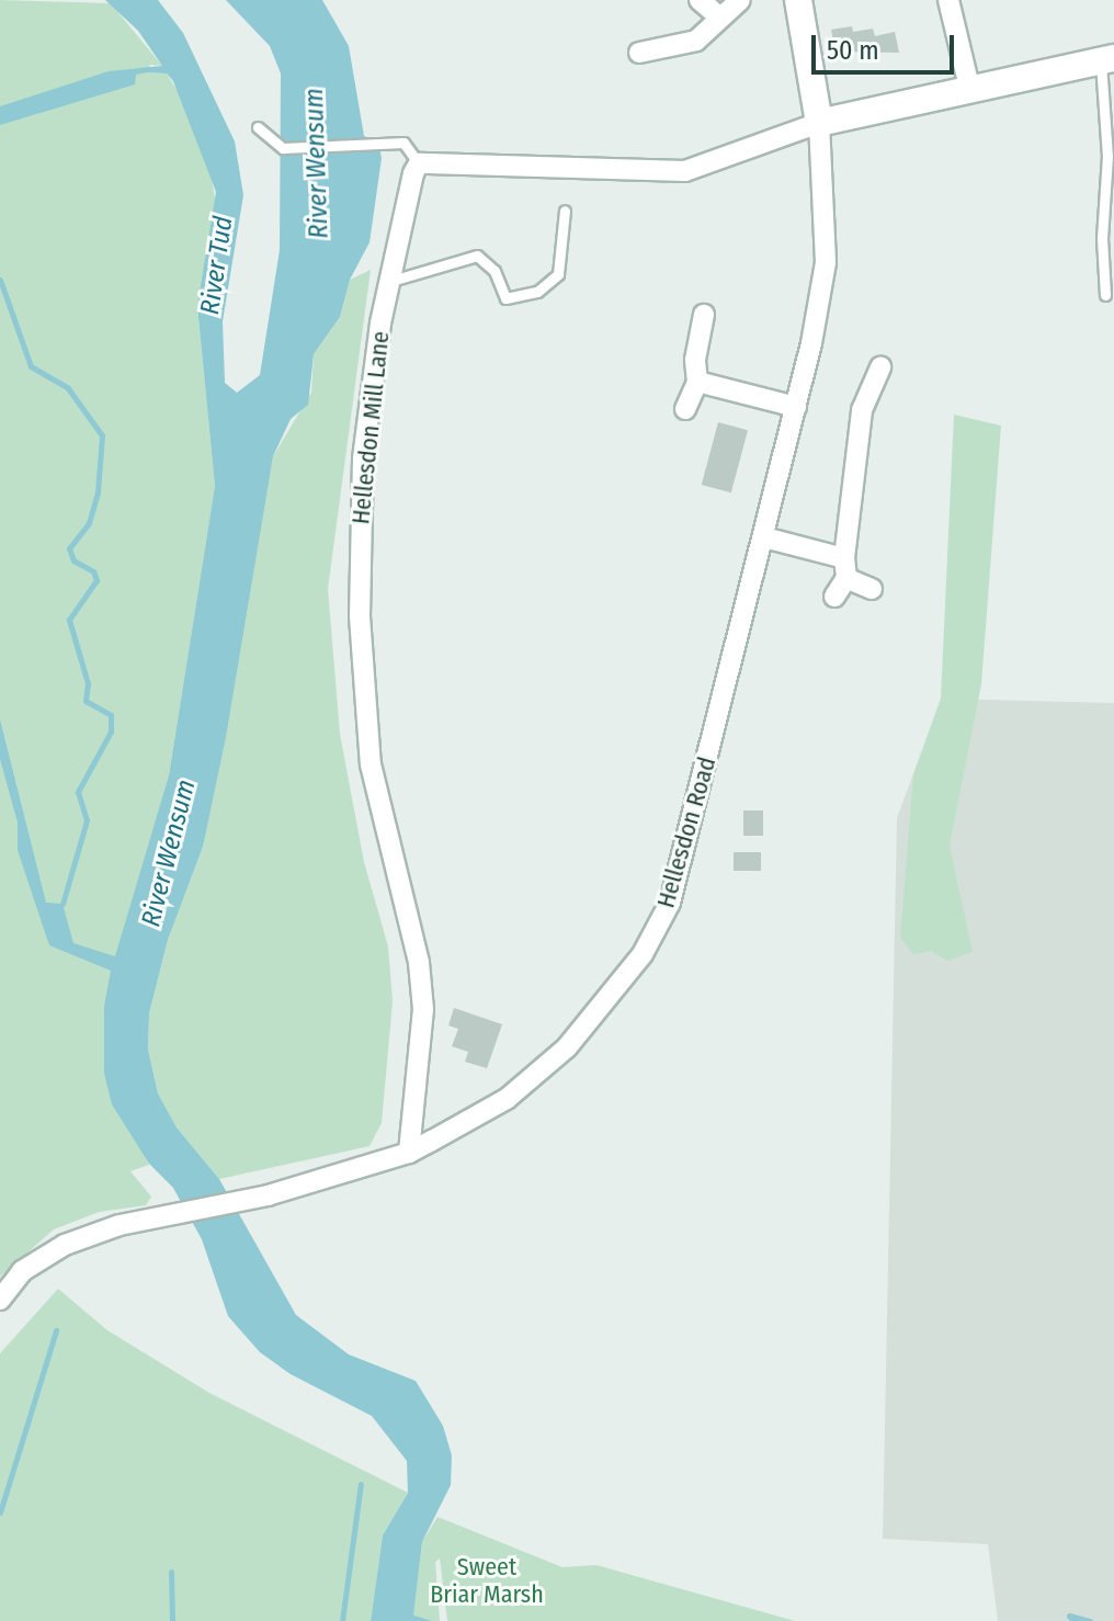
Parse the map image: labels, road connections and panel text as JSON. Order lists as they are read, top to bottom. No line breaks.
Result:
{"streets":{"street":["Hellesdon Mill Lane","Hellesdon Road"]},"crossings":[["Hellesdon Mill Lane","Hellesdon Road"]],"water":["River Wensum","River Tud"],"parks":["Sweet Briar Marsh"],"scale_bar":"50 m"}
